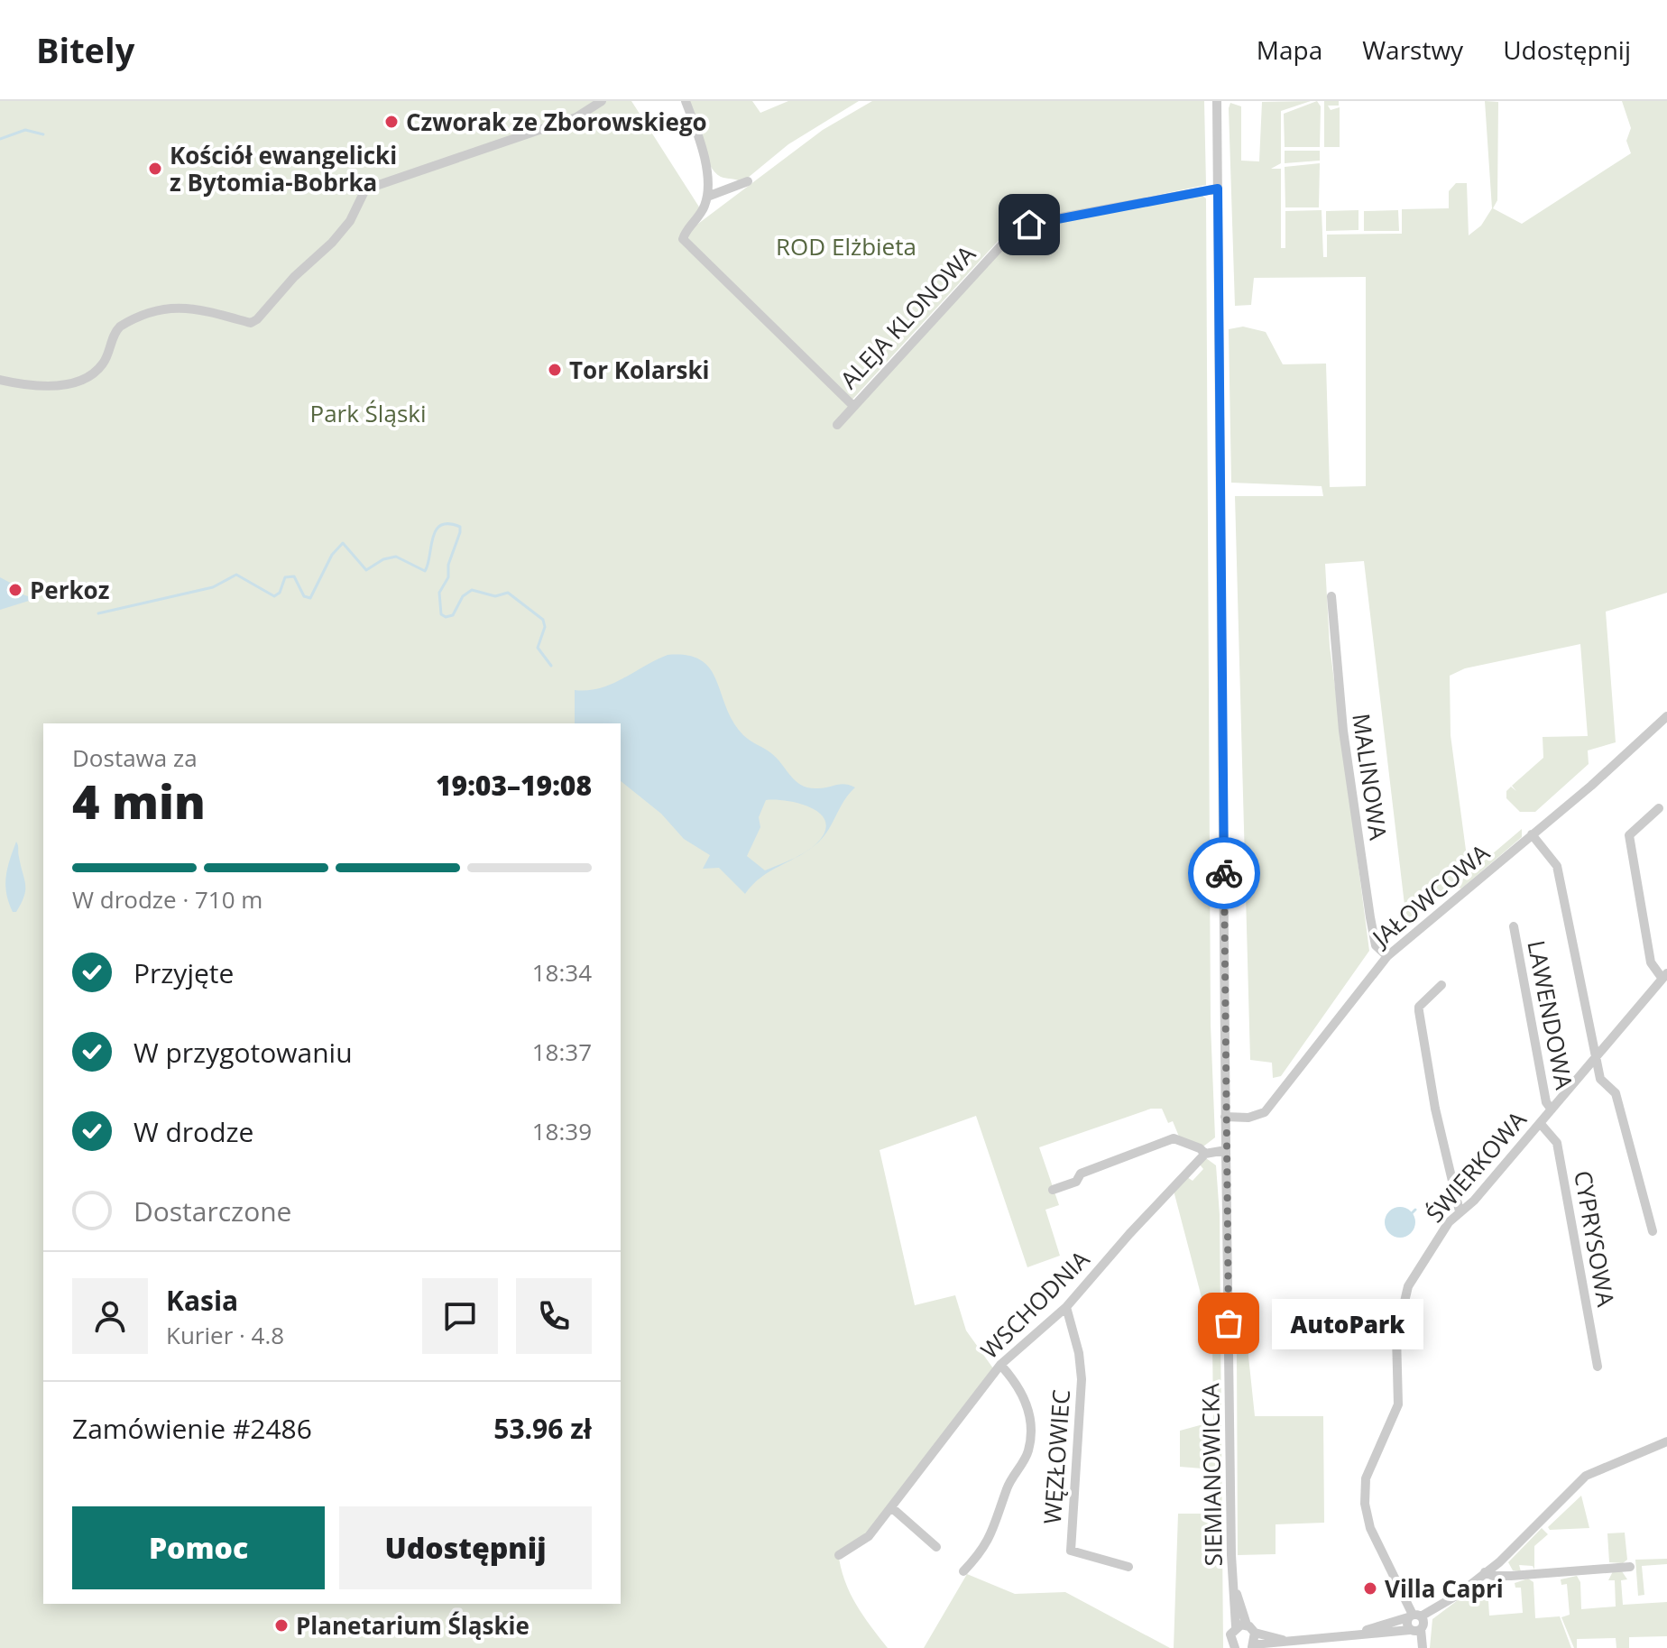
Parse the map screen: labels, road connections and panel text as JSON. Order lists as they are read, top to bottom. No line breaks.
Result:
{"streets":{"street":["ALEJA KLONOWA","MALINOWA","JAŁOWCOWA","LAWENDOWA","ŚWIERKOWA","CYPRYSOWA","WSCHODNIA","WĘZŁOWIEC","SIEMIANOWICKA"]},"crossings":[["ALEJA KLONOWA","SIEMIANOWICKA"],["MALINOWA","JAŁOWCOWA"],["JAŁOWCOWA","SIEMIANOWICKA"],["LAWENDOWA","ŚWIERKOWA"],["ŚWIERKOWA","CYPRYSOWA"],["WSCHODNIA","WĘZŁOWIEC"]],"parks":["ROD Elżbieta","Park Śląski"],"places":["Czworak ze Zborowskiego","Kościół ewangelicki z Bytomia-Bobrka","Tor Kolarski","Perkoz","AutoPark","Villa Capri","Planetarium Śląskie"],"page":{"header":"Bitely","nav":["Mapa","Warstwy","Udostępnij"],"heading":["4 min","Dostawa za","19:03–19:08"],"panel":["Kasia","Kurier · 4.8","Zamówienie #2486","53.96 zł"],"bar":"W drodze · 710 m","list":[["Przyjęte","18:34"],["W przygotowaniu","18:37"],["W drodze","18:39"],"Dostarczone"],"bubble":"AutoPark","buttons":["Pomoc","Udostępnij"]}}
